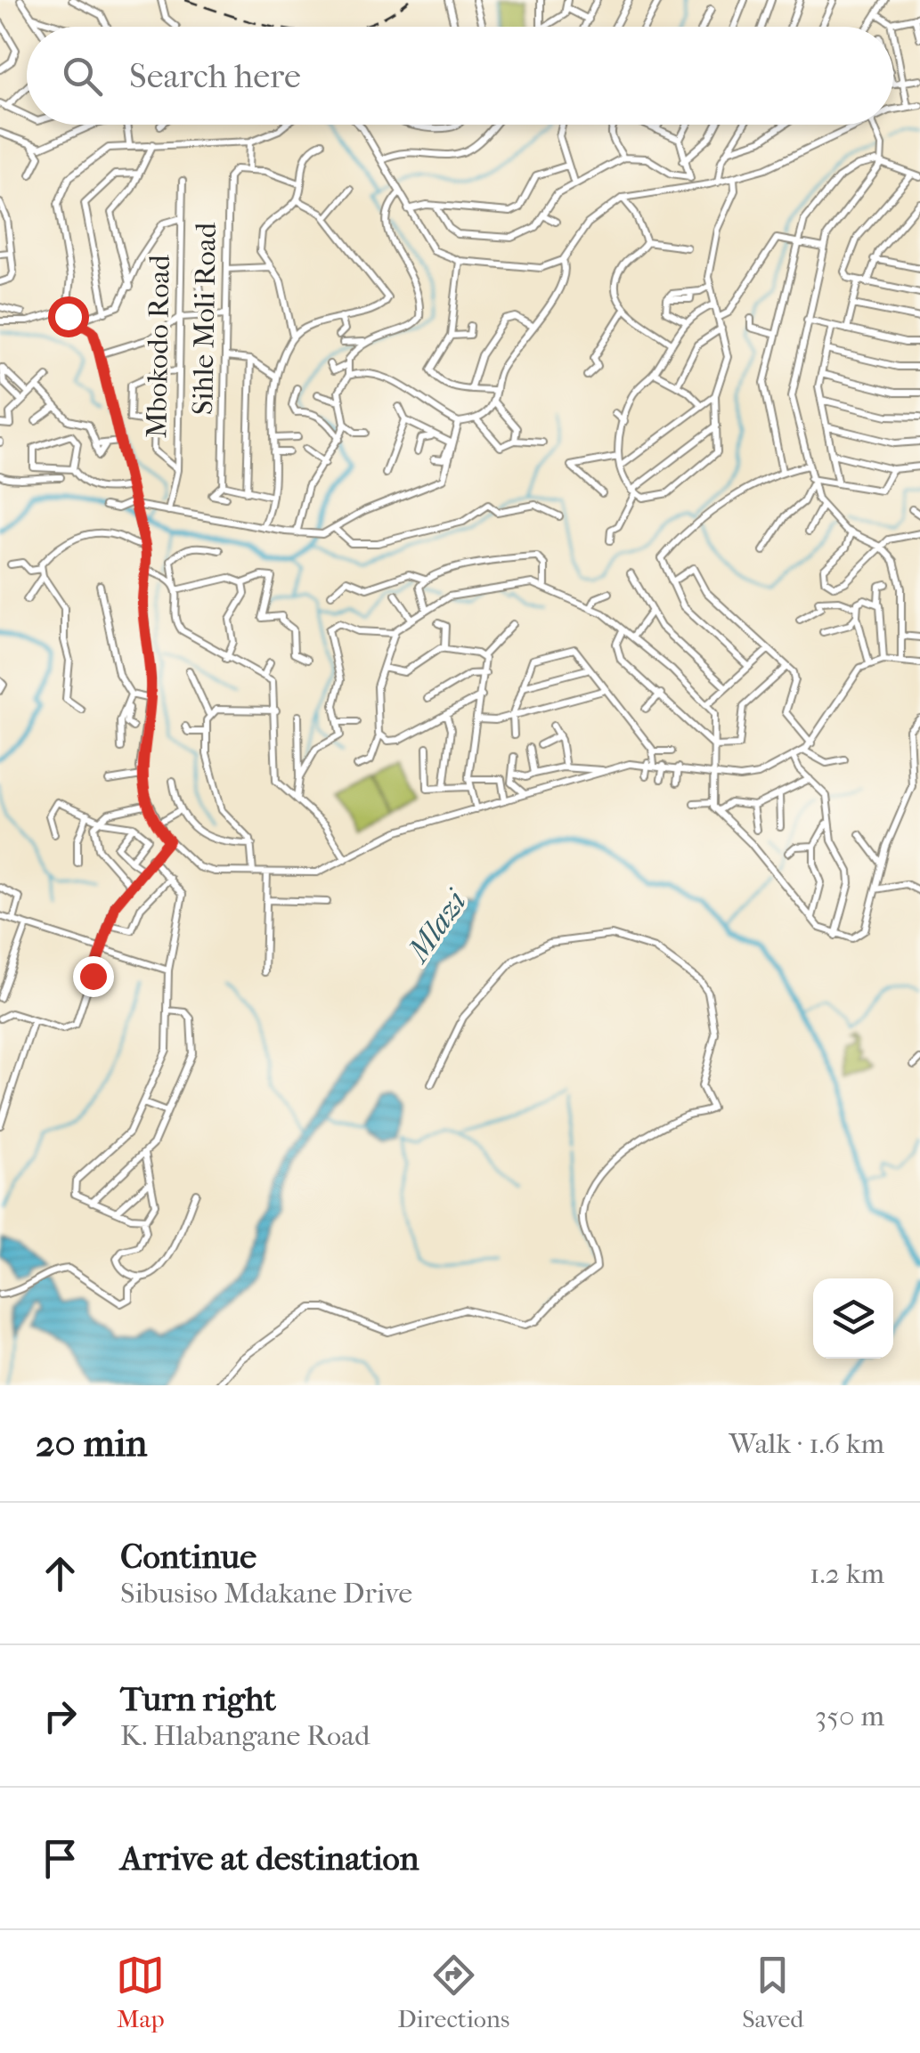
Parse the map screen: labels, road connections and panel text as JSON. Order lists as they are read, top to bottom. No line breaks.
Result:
{"streets":{"street":["Sihle Moli Road","Mbokodo Road"]},"water":["Mlazi"],"page":{"search":"Search here","heading":["20 min","Walk · 1.6 km"],"list":[["Continue","Sibusiso Mdakane Drive","1.2 km"],["Turn right","K. Hlabangane Road","350 m"],"Arrive at destination"],"nav":["Map","Directions","Saved"]}}
